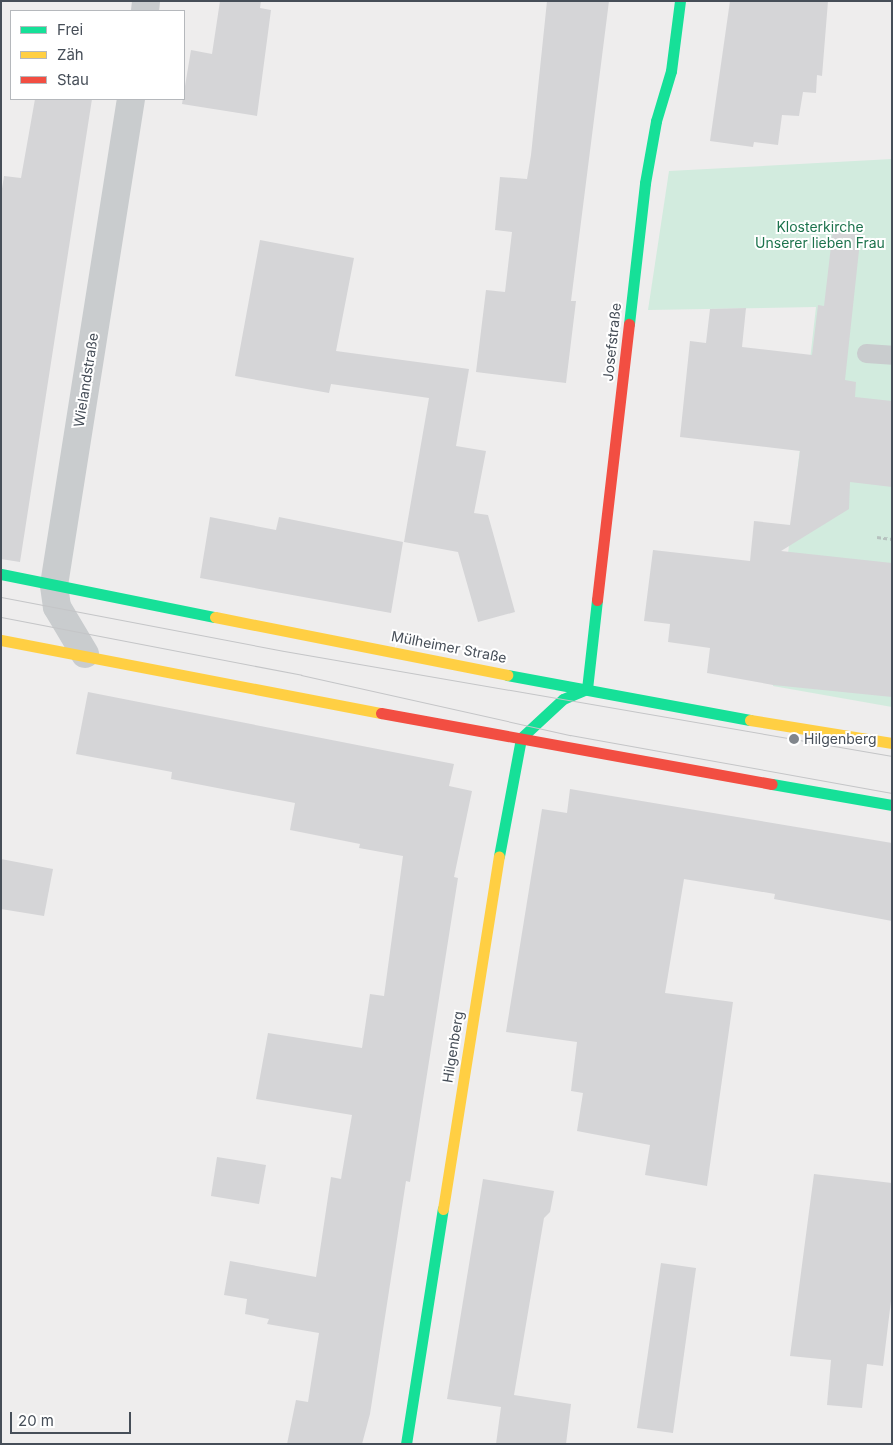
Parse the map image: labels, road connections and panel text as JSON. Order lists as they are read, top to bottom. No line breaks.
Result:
{"streets":{"main road":["Josefstraße","Mülheimer Straße","Hilgenberg"],"street":["Wielandstraße"]},"crossings":[["Josefstraße","Mülheimer Straße"],["Wielandstraße","Mülheimer Straße"]],"parks":["Klosterkirche Unserer lieben Frau"],"places":["Hilgenberg"],"legend":["Frei","Zäh","Stau"],"scale_bar":"20 m"}
